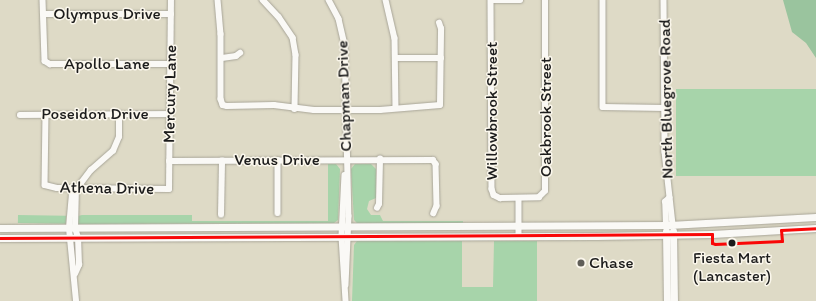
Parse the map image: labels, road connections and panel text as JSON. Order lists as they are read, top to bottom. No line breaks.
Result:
{"streets":{"main road":["North Bluegrove Road"],"street":["Olympus Drive","Apollo Lane","Mercury Lane","Chapman Drive","Willowbrook Street","Poseidon Drive","Oakbrook Street","Venus Drive","Athena Drive"]},"crossings":[["Olympus Drive","Apollo Lane"],["Olympus Drive","Mercury Lane"],["Apollo Lane","Mercury Lane"],["Mercury Lane","Poseidon Drive"],["Mercury Lane","Venus Drive"],["Mercury Lane","Athena Drive"],["Chapman Drive","Venus Drive"],["Willowbrook Street","Oakbrook Street"],["Poseidon Drive","Athena Drive"]],"places":["Fiesta Mart (Lancaster)","Chase"]}
